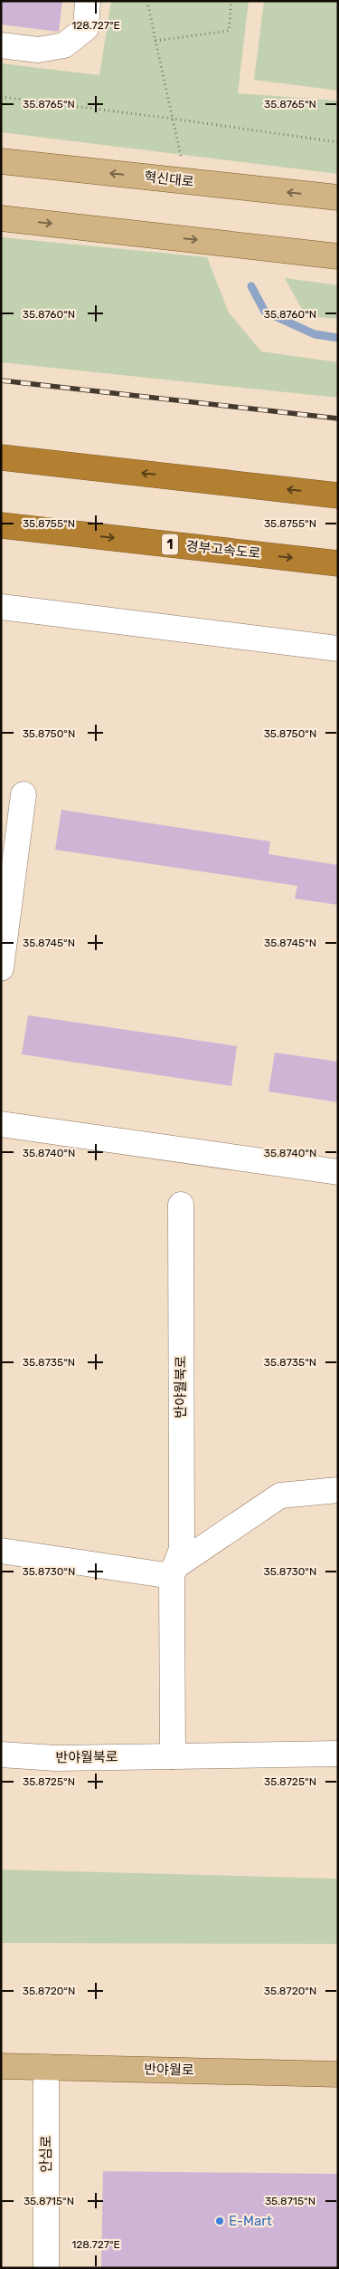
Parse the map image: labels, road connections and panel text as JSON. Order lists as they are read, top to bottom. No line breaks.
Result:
{"streets":{"highway":["1","경부고속도로"],"main road":["혁신대로","반야월로"],"street":["반야월북로","안심로"]},"crossings":[["반야월로","안심로"]],"places":["E-Mart"],"coordinates":["128.727°E","35.8765°N","35.8760°N","35.8755°N","35.8750°N","35.8745°N","35.8740°N","35.8735°N","35.8730°N","35.8725°N","35.8720°N","35.8715°N"]}
